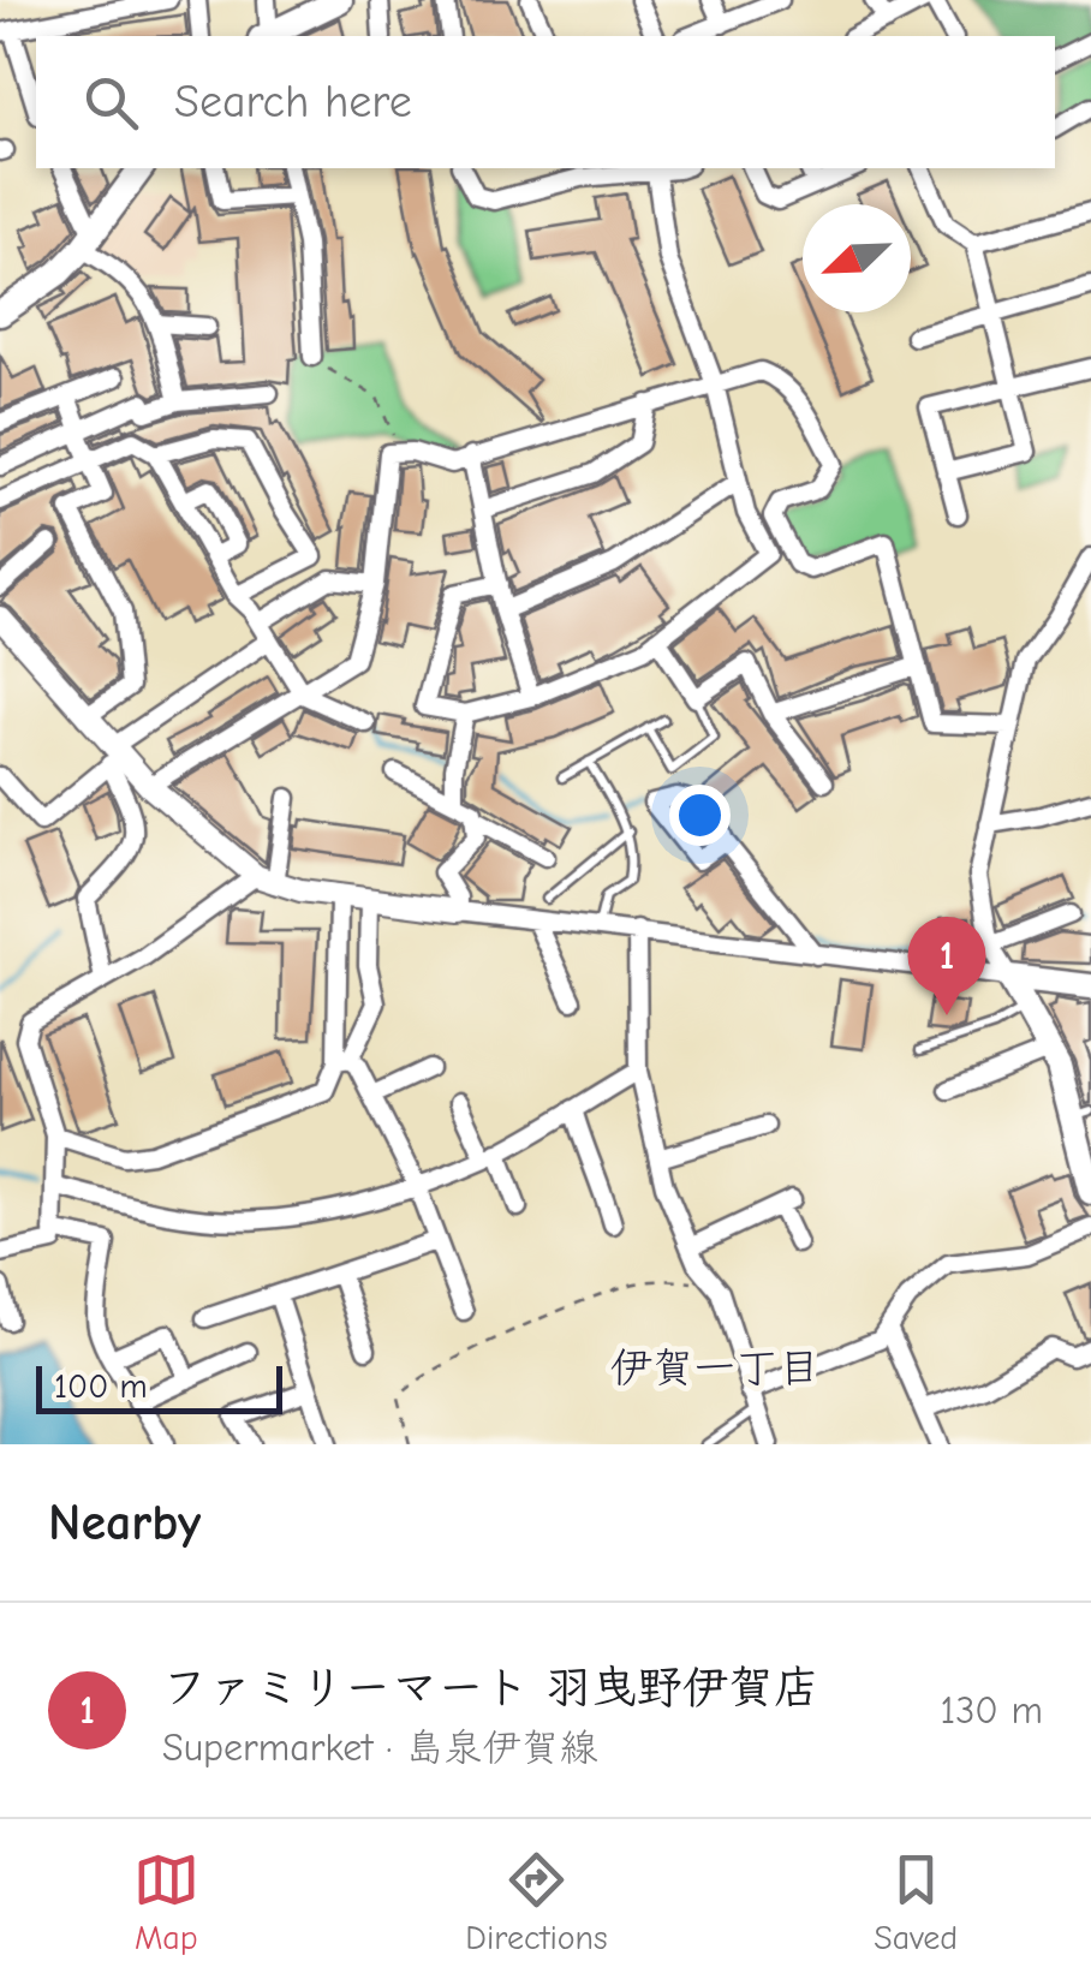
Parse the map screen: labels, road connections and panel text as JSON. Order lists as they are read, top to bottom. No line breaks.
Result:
{"districts":["伊賀一丁目"],"scale_bar":"100 m","north":"bottom left","page":{"search":"Search here","pins":"1","scale":"100 m","heading":"Nearby","list":[{"mark":"1","name":"ファミリーマート 羽曳野伊賀店","note":"Supermarket · 島泉伊賀線","value":"130 m"}],"nav":["Map","Directions","Saved"]}}
